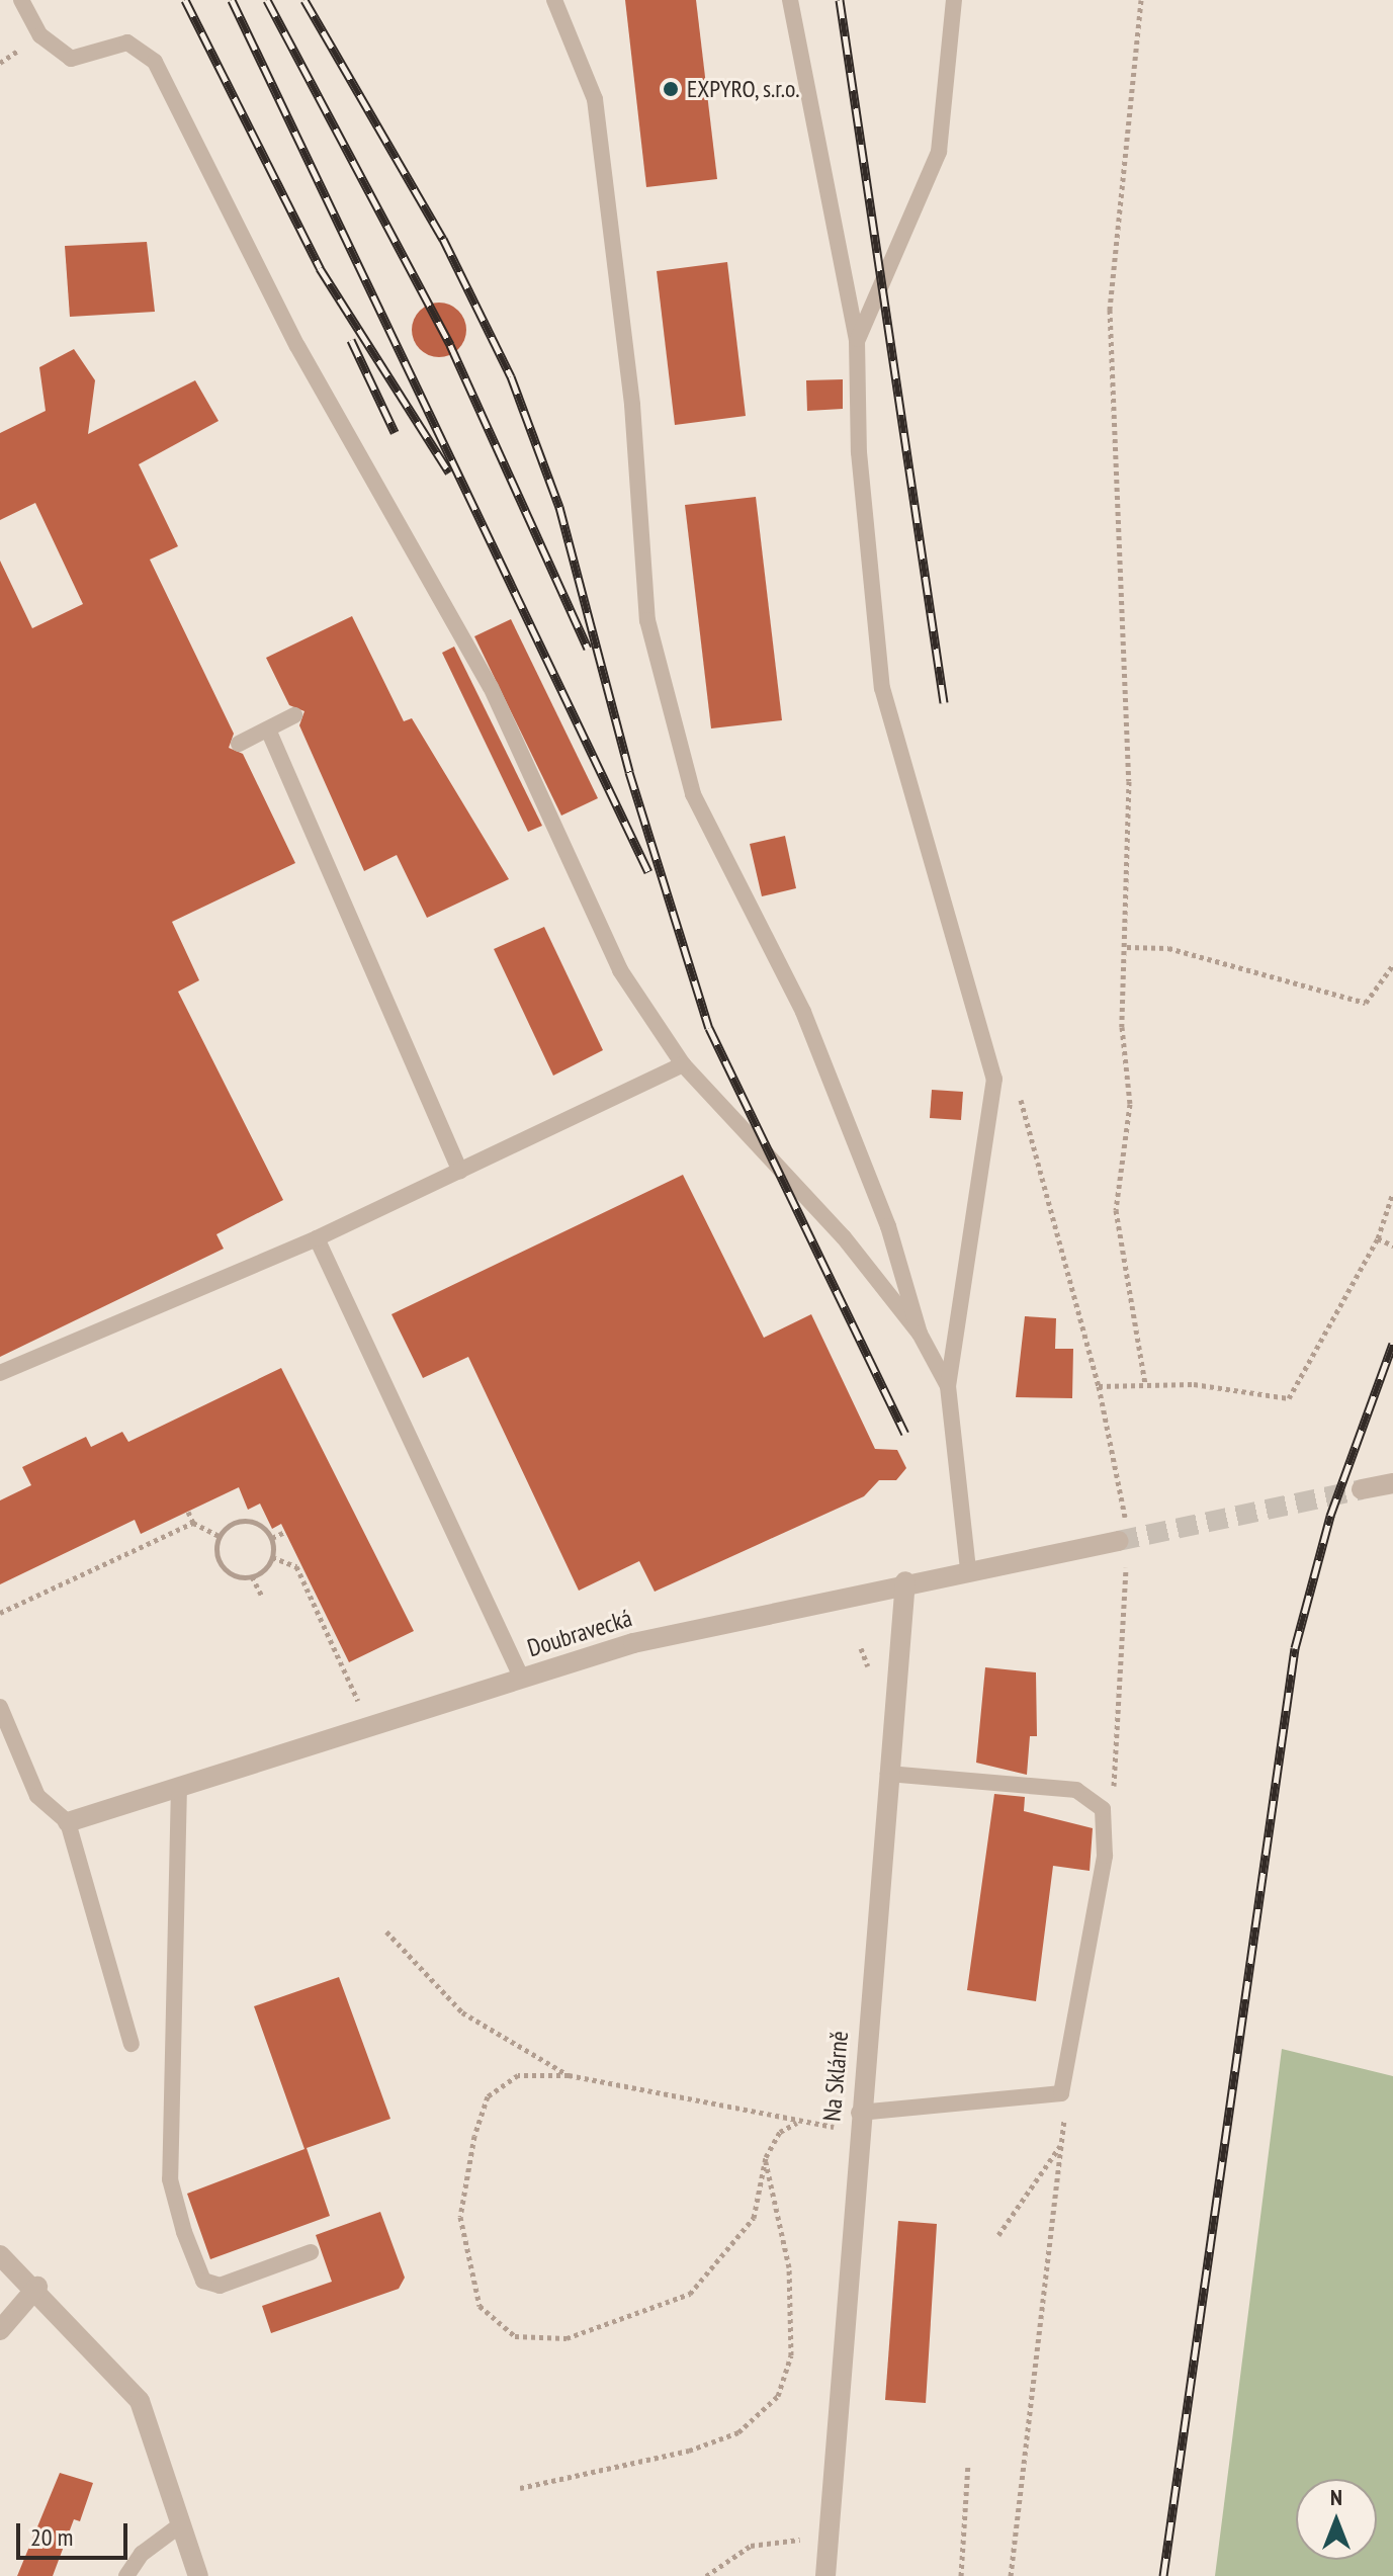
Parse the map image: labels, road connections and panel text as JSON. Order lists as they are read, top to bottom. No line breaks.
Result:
{"streets":{"street":["Doubravecká","Na Sklárně"]},"crossings":[["Doubravecká","Na Sklárně"]],"places":["EXPYRO, s.r.o."],"scale_bar":"20 m","north":"top"}
